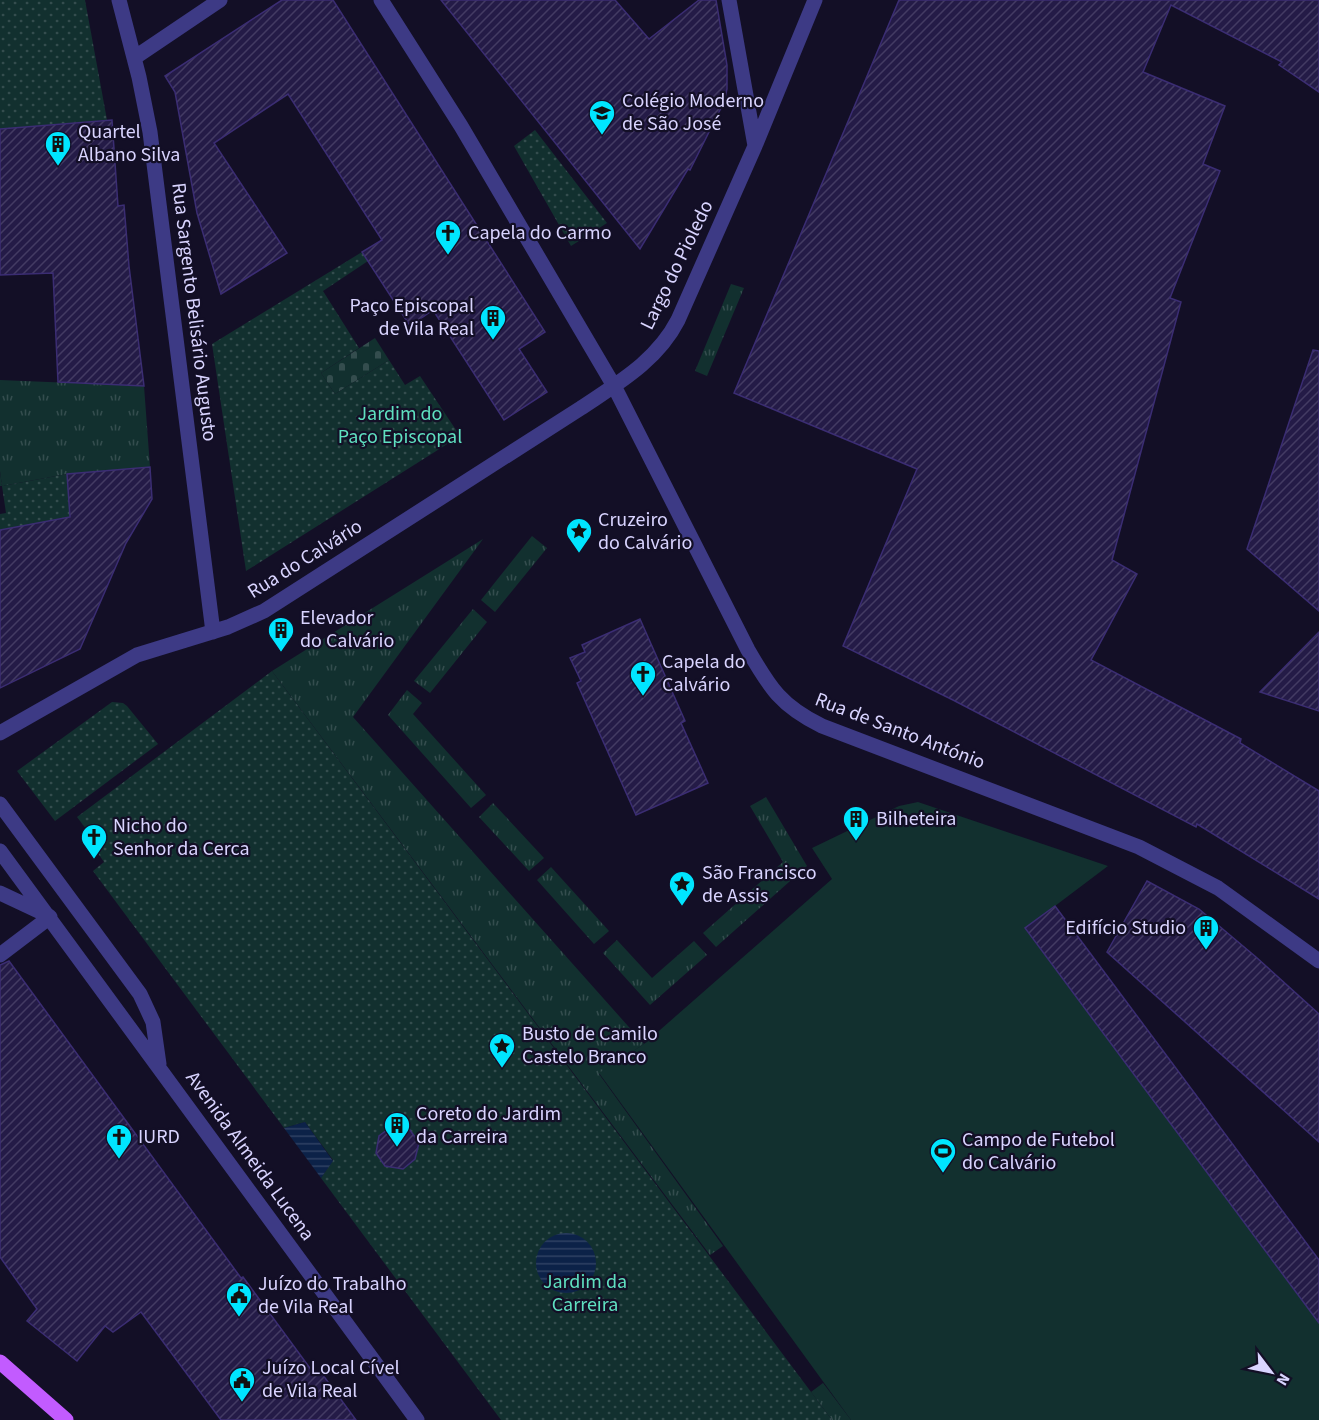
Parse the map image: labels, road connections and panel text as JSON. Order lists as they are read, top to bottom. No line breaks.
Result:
{"streets":{"street":["Largo do Pioledo","Rua Sargento Belisário Augusto","Rua do Calvário","Rua de Santo António","Avenida Almeida Lucena"]},"crossings":[["Largo do Pioledo","Rua do Calvário"],["Largo do Pioledo","Rua de Santo António"],["Rua Sargento Belisário Augusto","Rua do Calvário"],["Rua do Calvário","Rua de Santo António"]],"parks":["Jardim do Paço Episcopal","Jardim da Carreira"],"places":{"school or university":["Colégio Moderno de São José"],"building":["Quartel Albano Silva","Paço Episcopal de Vila Real","Elevador do Calvário","Bilheteira","Edifício Studio","Coreto do Jardim da Carreira"],"church":["Capela do Carmo","Capela do Calvário","Nicho do Senhor da Cerca","IURD"],"place":["Cruzeiro do Calvário","São Francisco de Assis","Busto de Camilo Castelo Branco"],"sports":["Campo de Futebol do Calvário"],"public building":["Juízo do Trabalho de Vila Real","Juízo Local Cível de Vila Real"]},"north":"bottom right"}
